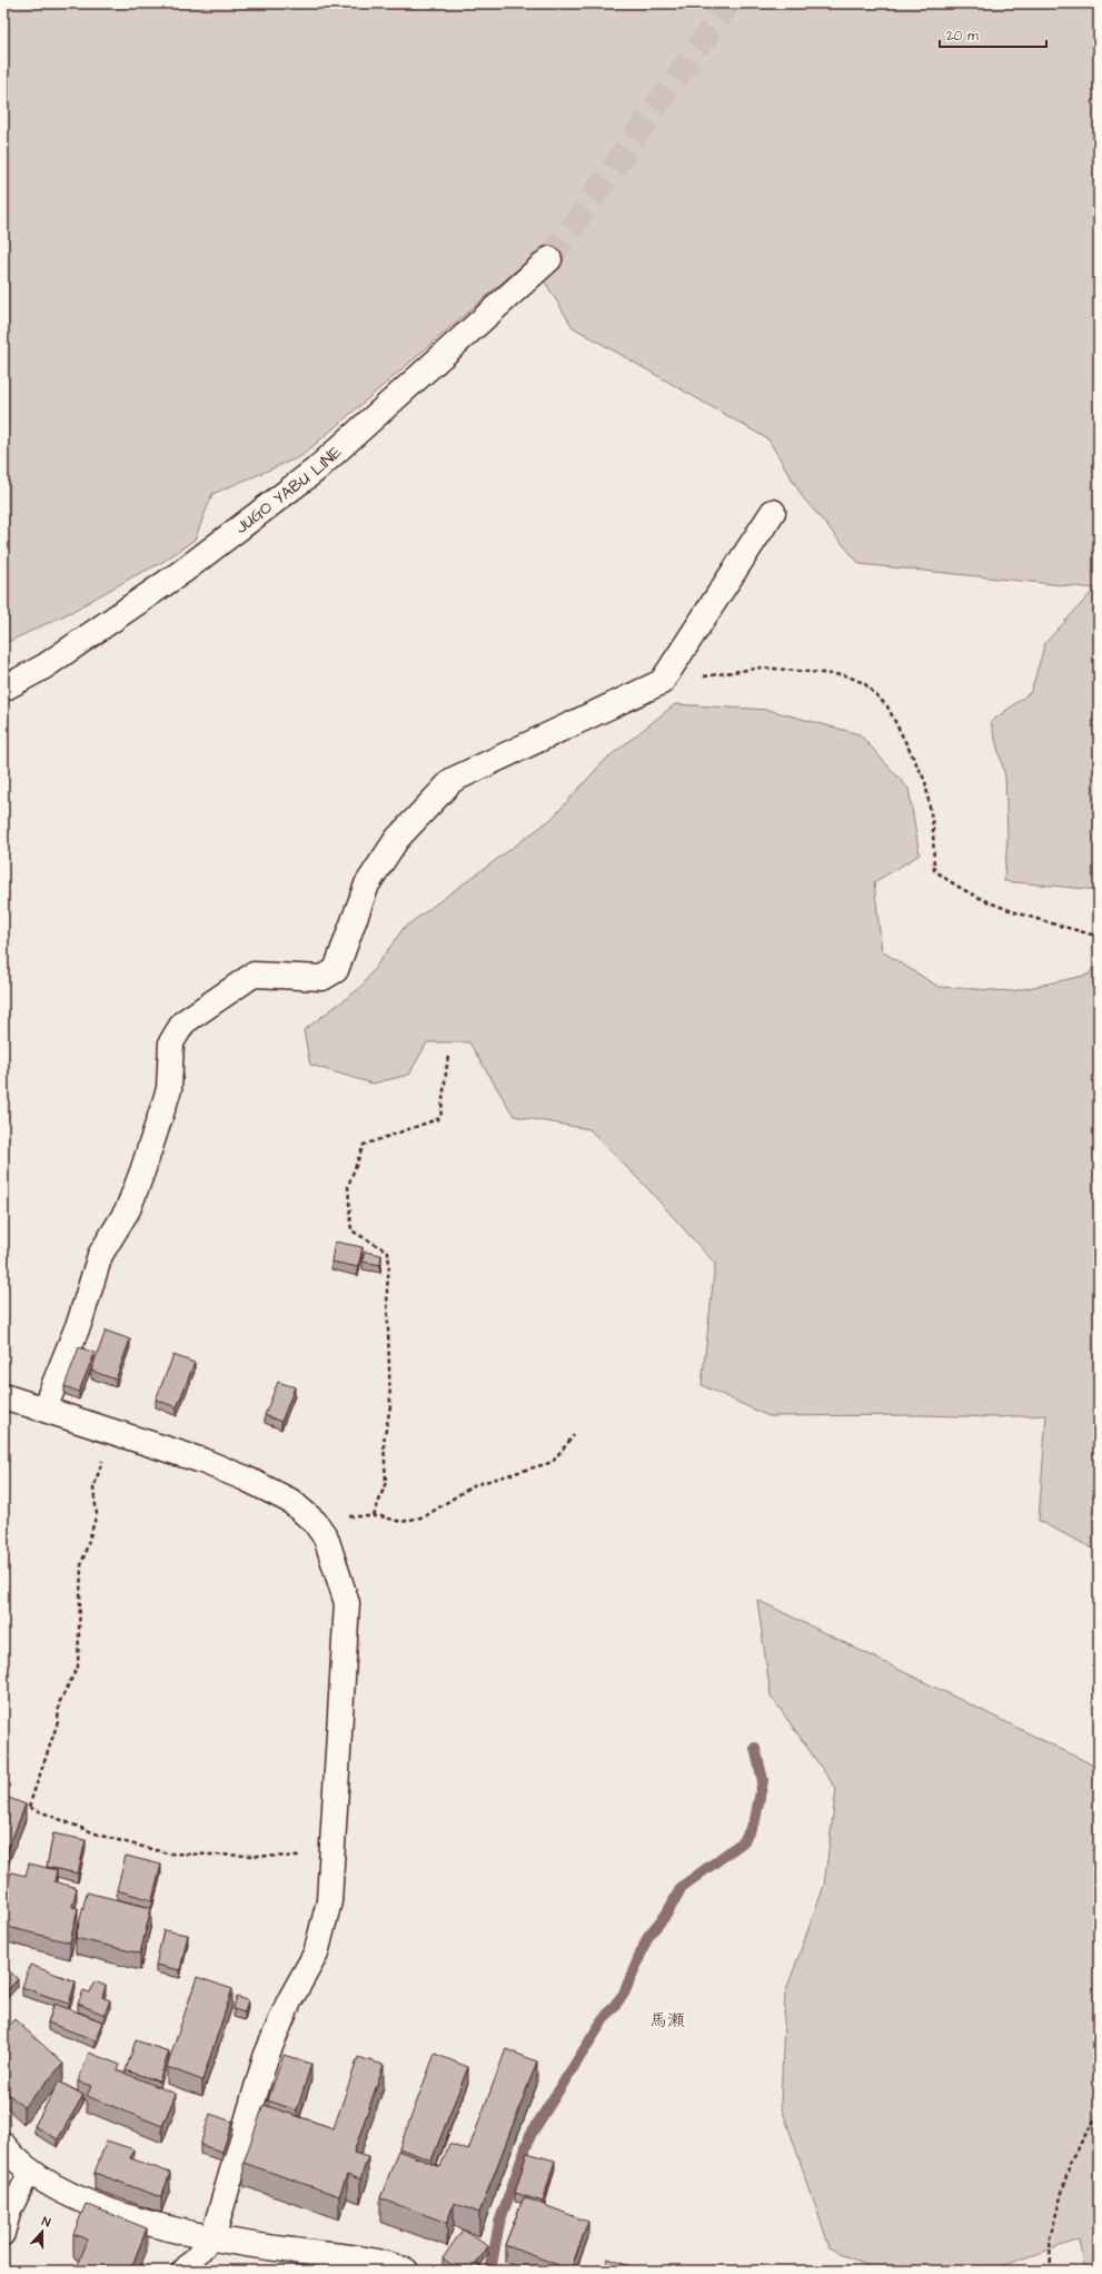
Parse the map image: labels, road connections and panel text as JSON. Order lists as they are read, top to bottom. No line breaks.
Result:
{"streets":{"street":["JUGO YABU LINE"]},"districts":["馬瀬"],"scale_bar":"20 m","north":"top"}
